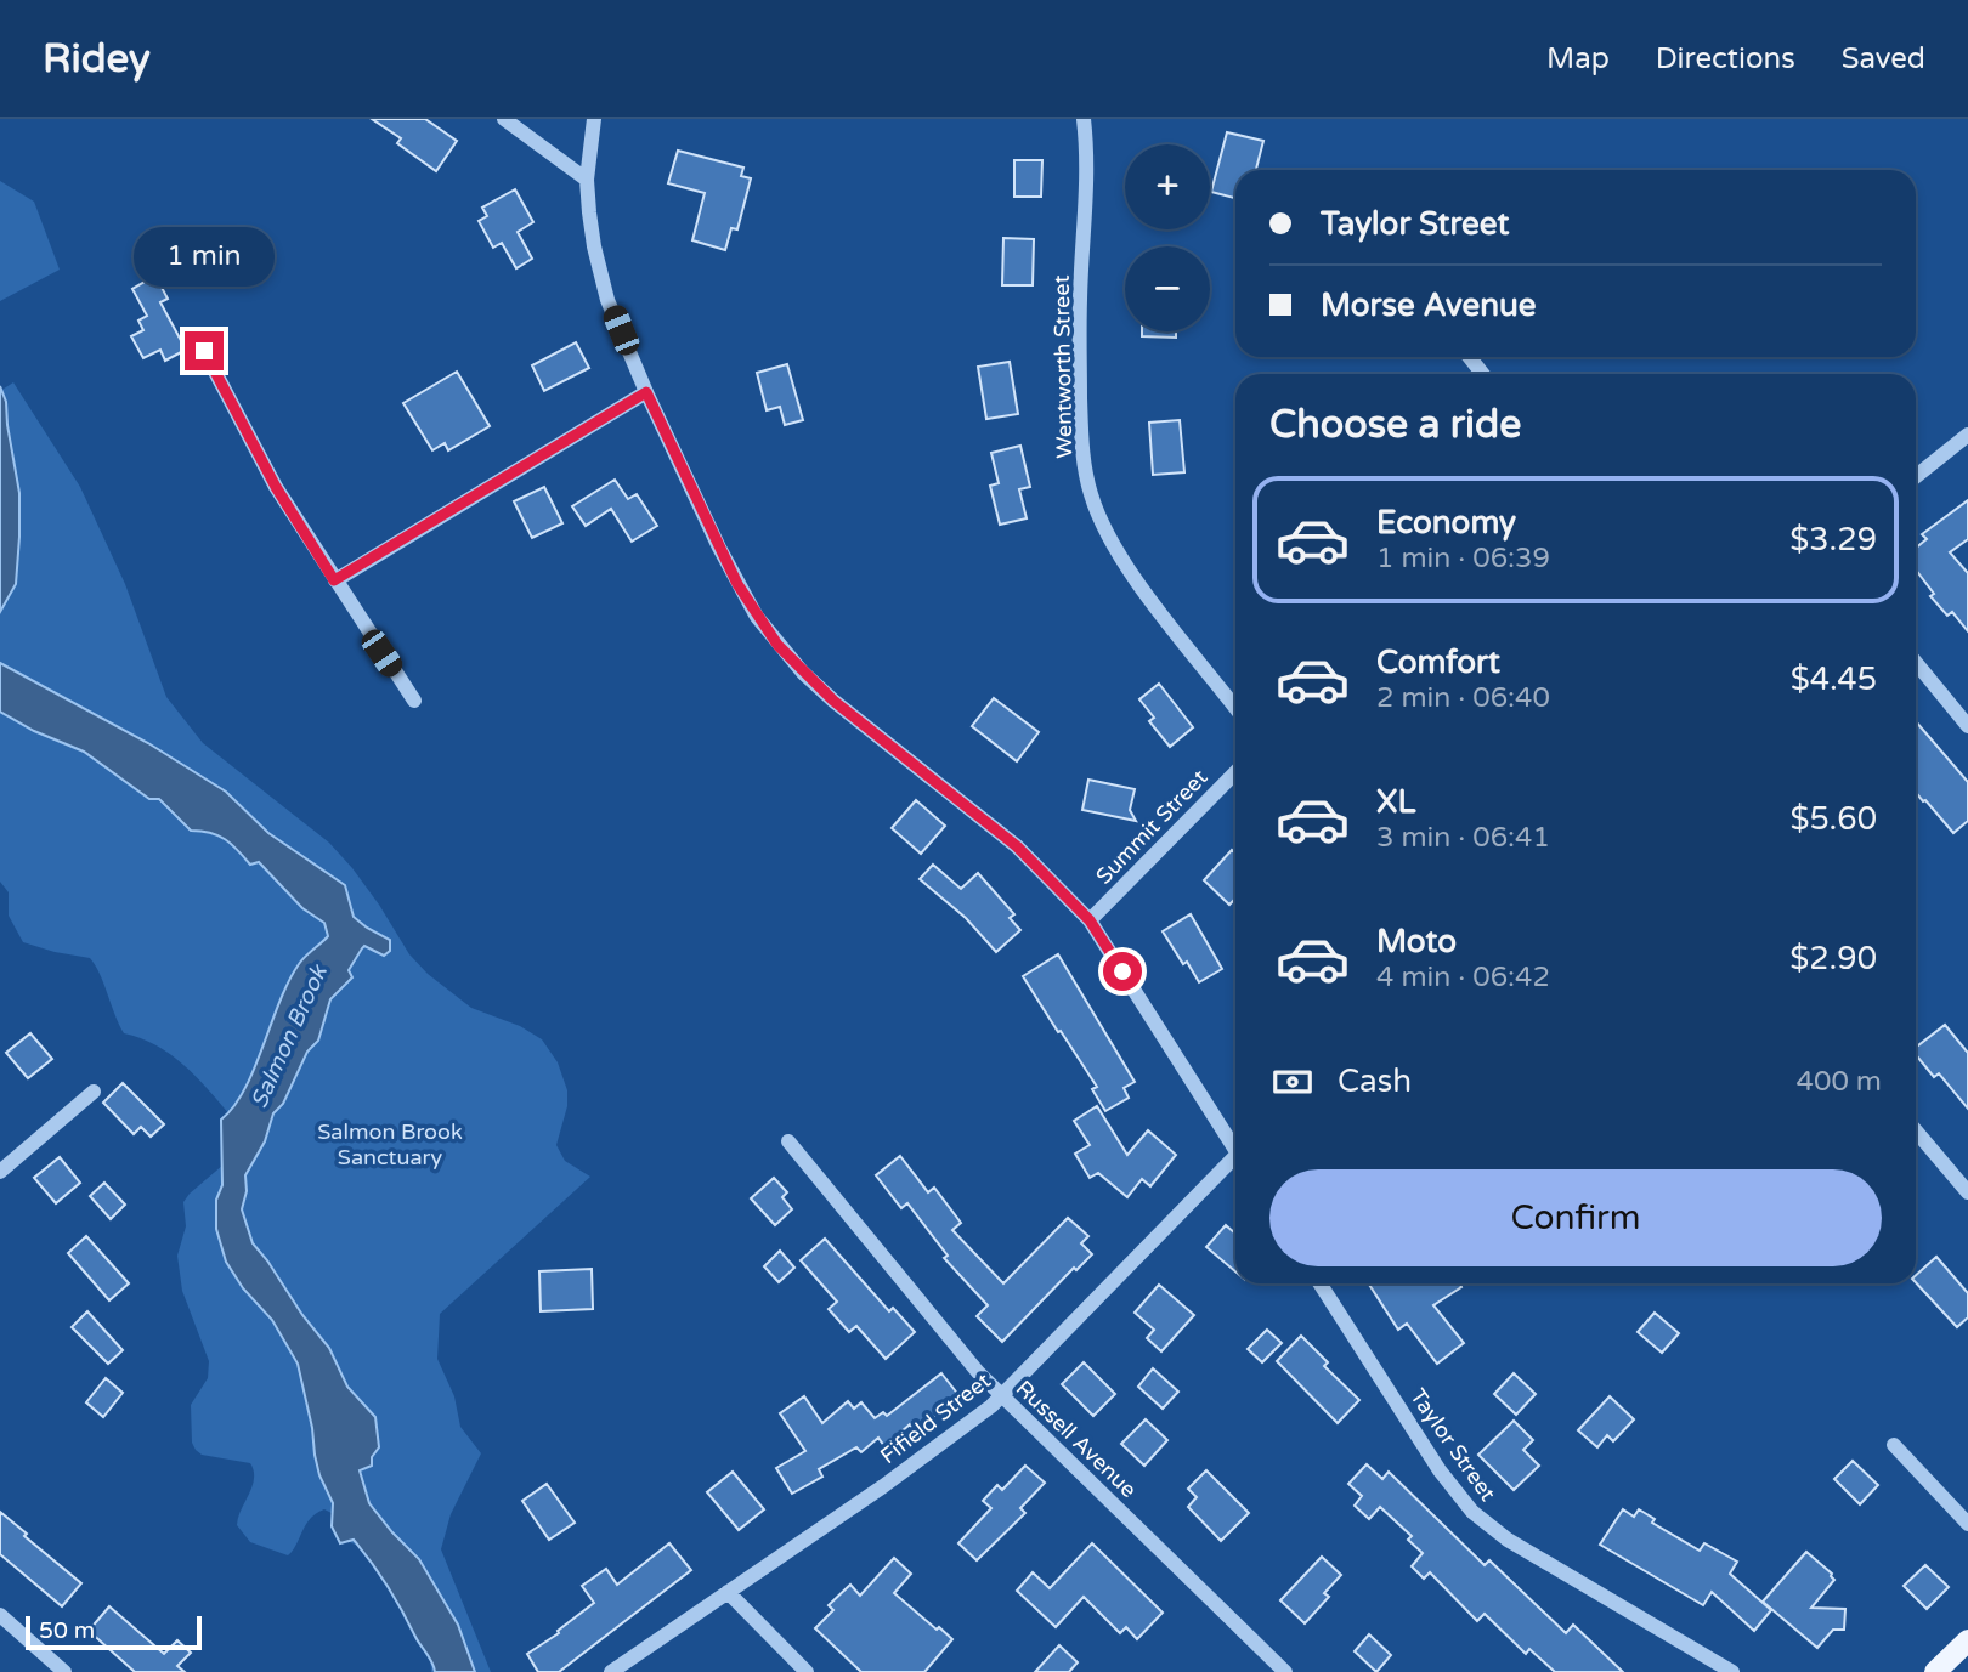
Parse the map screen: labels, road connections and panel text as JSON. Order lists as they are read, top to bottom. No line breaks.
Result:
{"streets":{"street":["Wentworth Street","Summit Street","Fifield Street","Russell Avenue","Taylor Street"]},"crossings":[["Fifield Street","Russell Avenue"]],"water":["Salmon Brook"],"parks":["Salmon Brook Sanctuary"],"scale_bar":"50 m","page":{"header":"Ridey","nav":["Map","Directions","Saved"],"map_buttons":["+","−"],"banner":["Taylor Street","Morse Avenue"],"bubble":"1 min","heading":"Choose a ride","list":[{"name":"Economy","note":"1 min · 06:39","value":"$3.29"},{"name":"Comfort","note":"2 min · 06:40","value":"$4.45"},{"name":"XL","note":"3 min · 06:41","value":"$5.60"},{"name":"Moto","note":"4 min · 06:42","value":"$2.90"}],"pay":["Cash","400 m"],"buttons":"Confirm","scale":"50 m"}}
